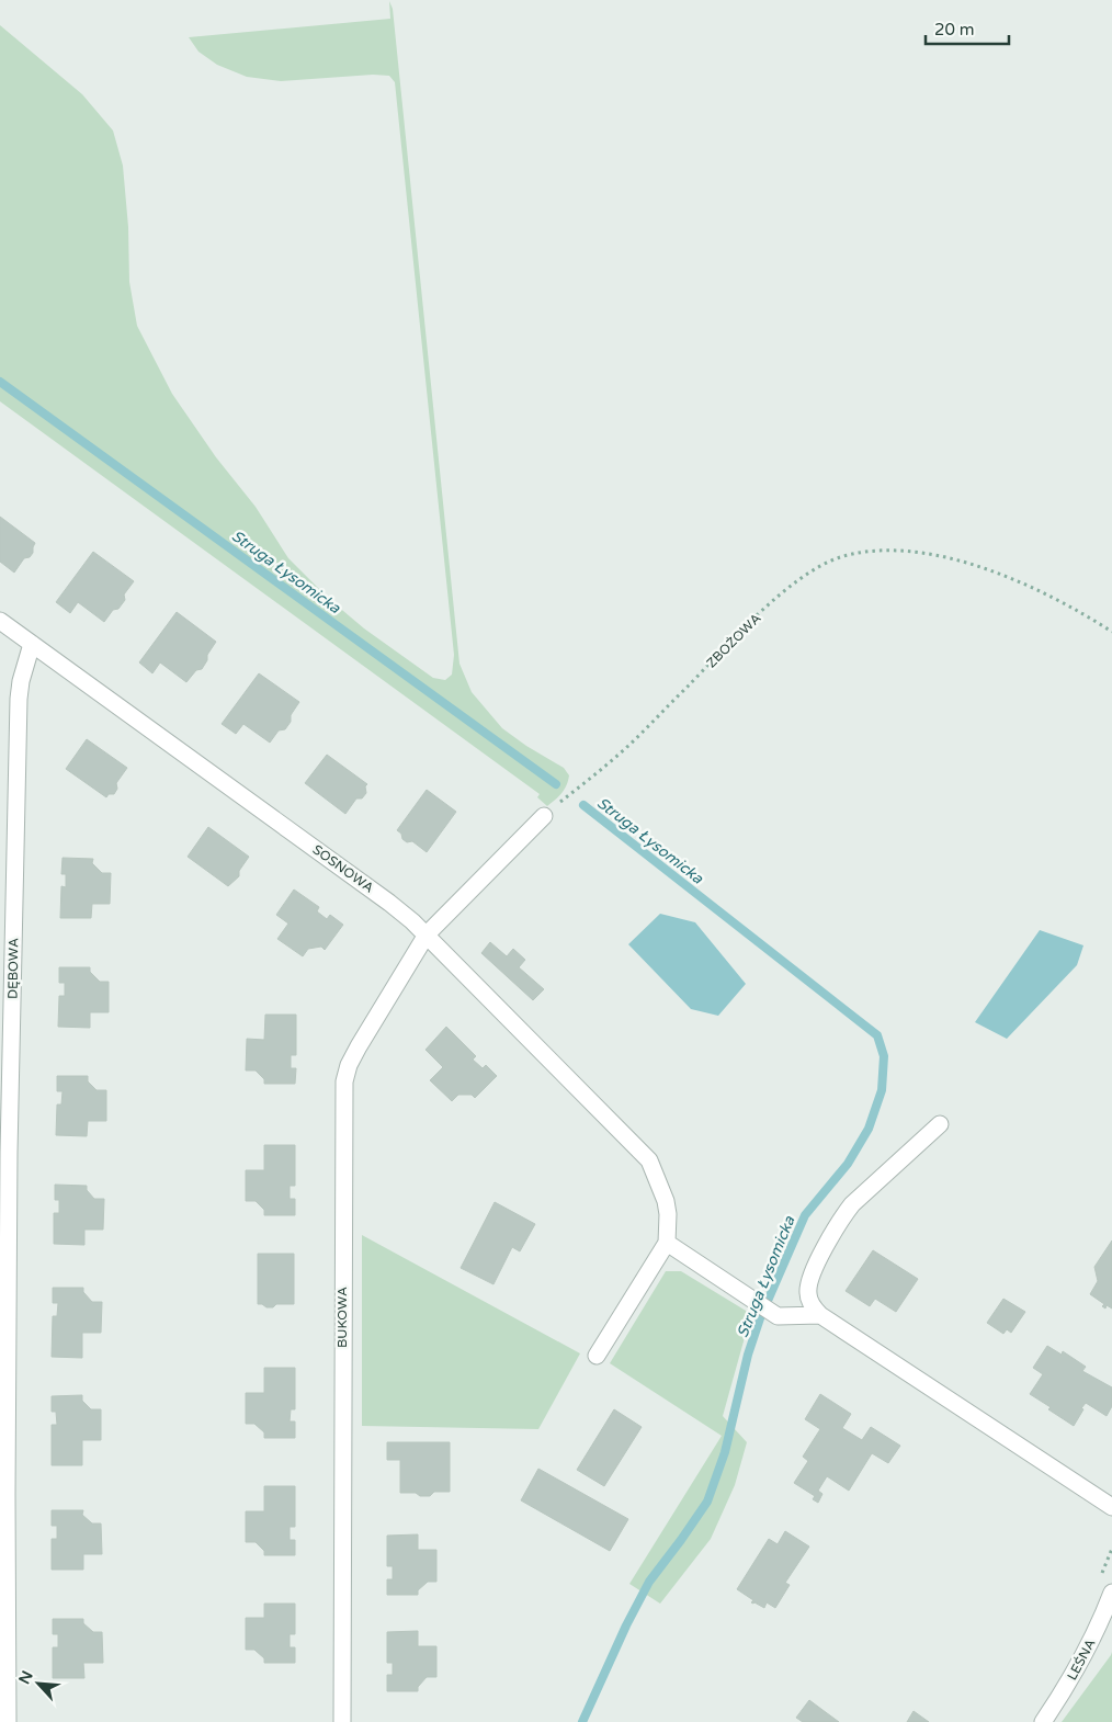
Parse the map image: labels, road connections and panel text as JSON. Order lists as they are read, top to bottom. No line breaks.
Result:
{"streets":{"street":["SOSNOWA","DĘBOWA","BUKOWA","LEŚNA"],"path":["ZBOŻOWA"]},"crossings":[["SOSNOWA","DĘBOWA"],["SOSNOWA","BUKOWA"]],"water":["Struga Łysomicka"],"scale_bar":"20 m","north":"top left"}
